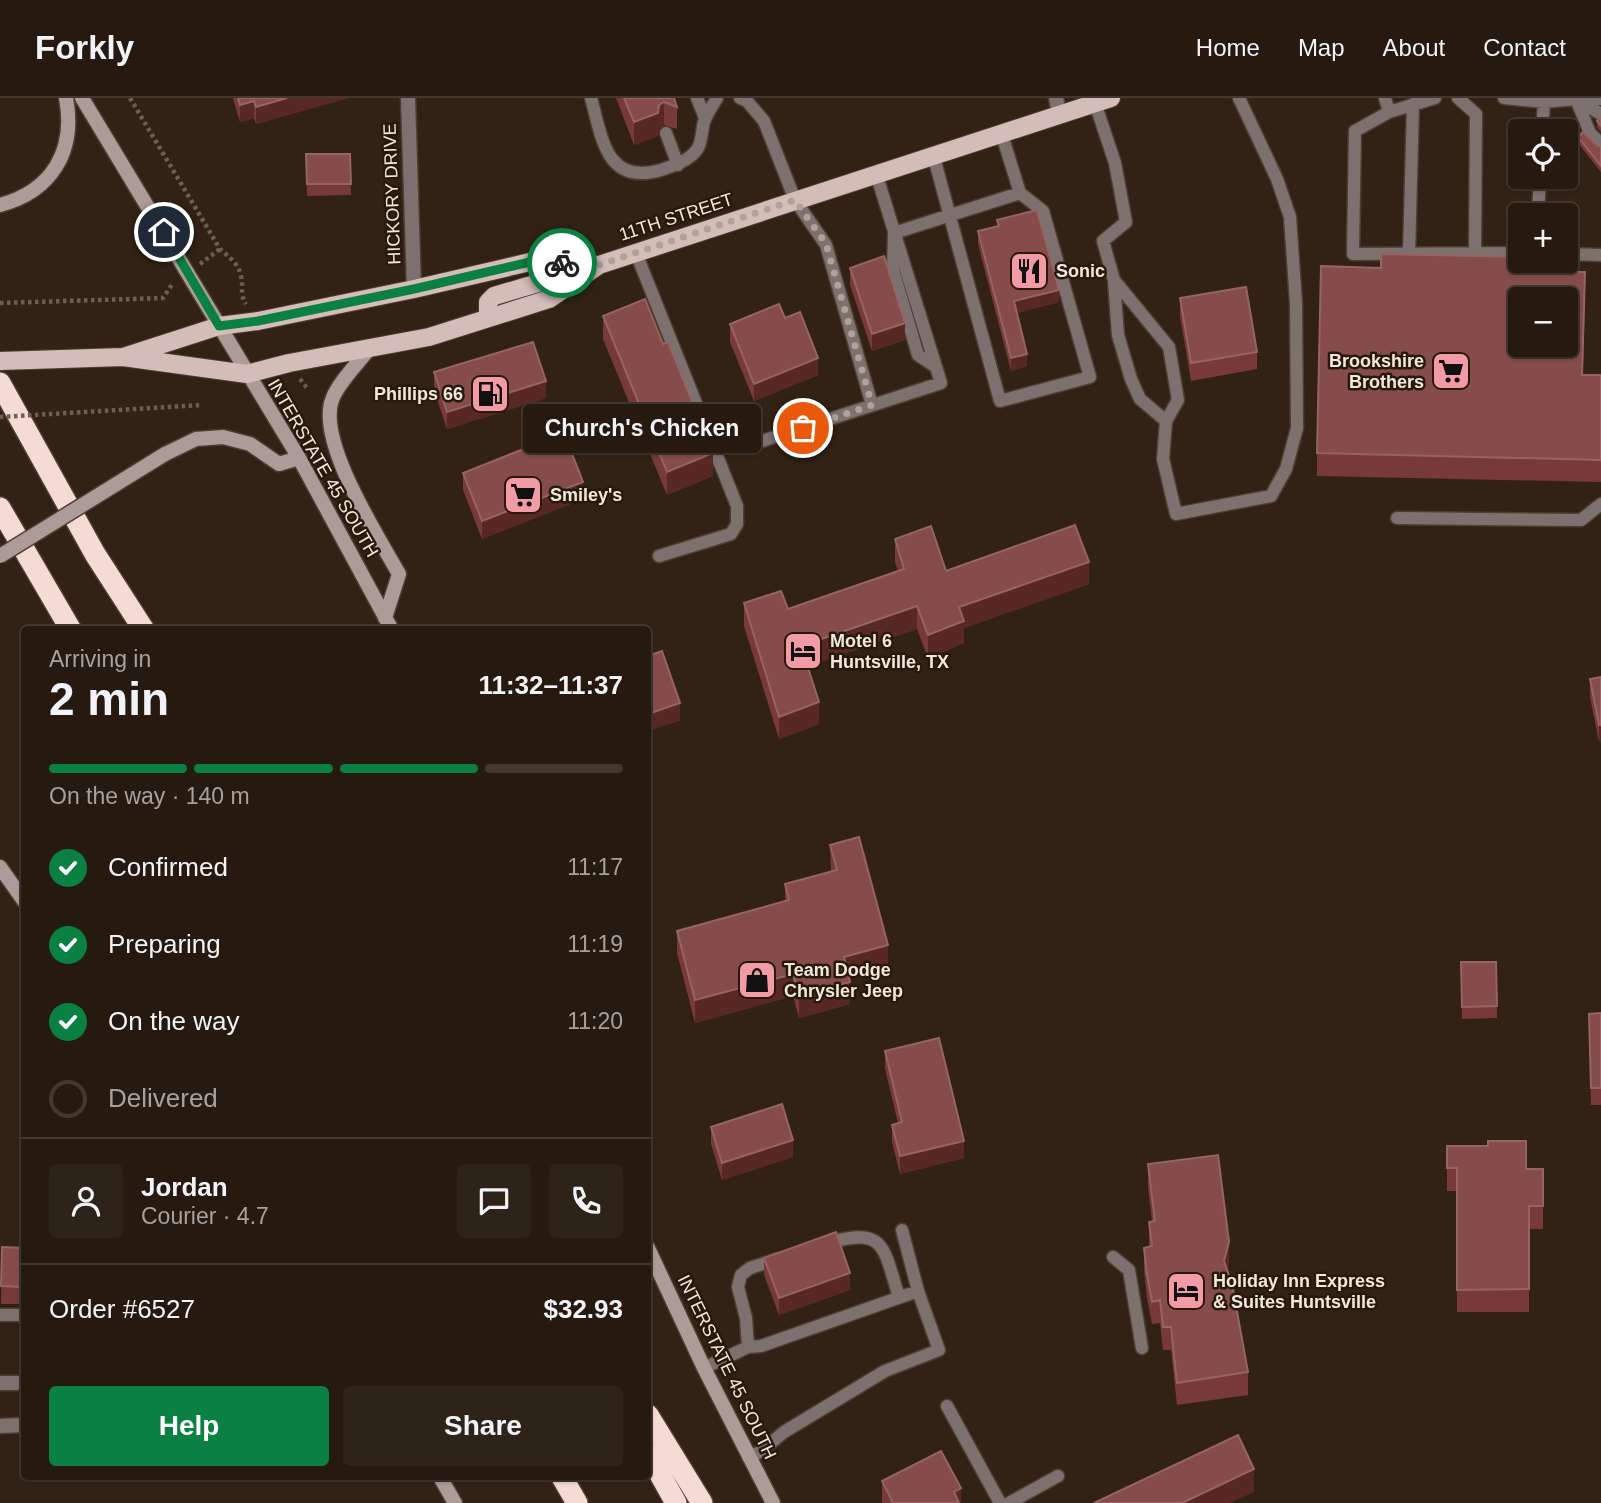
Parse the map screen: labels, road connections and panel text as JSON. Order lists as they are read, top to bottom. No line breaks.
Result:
{"streets":{"main road":["11TH STREET","INTERSTATE 45 SOUTH"],"street":["HICKORY DRIVE"]},"crossings":[["HICKORY DRIVE","11TH STREET"],["11TH STREET","INTERSTATE 45 SOUTH"]],"places":{"restaurant":["Sonic"],"supermarket":["Brookshire Brothers","Smiley's"],"fuel station":["Phillips 66"],"other":["Church's Chicken"],"hotel":["Motel 6 Huntsville, TX","Holiday Inn Express & Suites Huntsville"],"shop":["Team Dodge Chrysler Jeep"]},"page":{"header":"Forkly","nav":["Home","Map","About","Contact"],"map_buttons":["+","−"],"bubble":"Church's Chicken","heading":["2 min","Arriving in","11:32–11:37"],"panel":["Jordan","Courier · 4.7","Order #6527","$32.93"],"bar":"On the way · 140 m","list":[["Confirmed","11:17"],["Preparing","11:19"],["On the way","11:20"],"Delivered"],"buttons":["Help","Share"]}}
